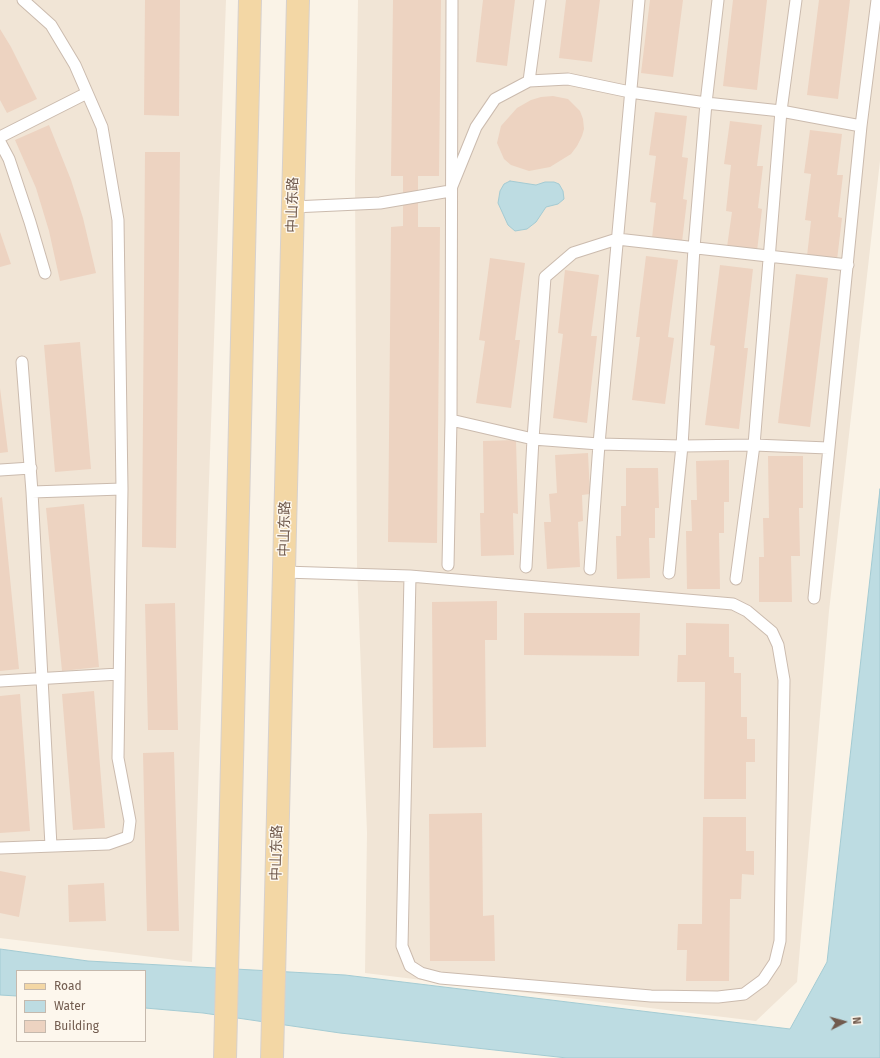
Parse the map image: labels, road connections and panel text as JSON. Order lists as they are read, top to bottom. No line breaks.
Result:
{"streets":{"main road":["中山东路"]},"legend":["Road","Water","Building"],"north":"right"}
